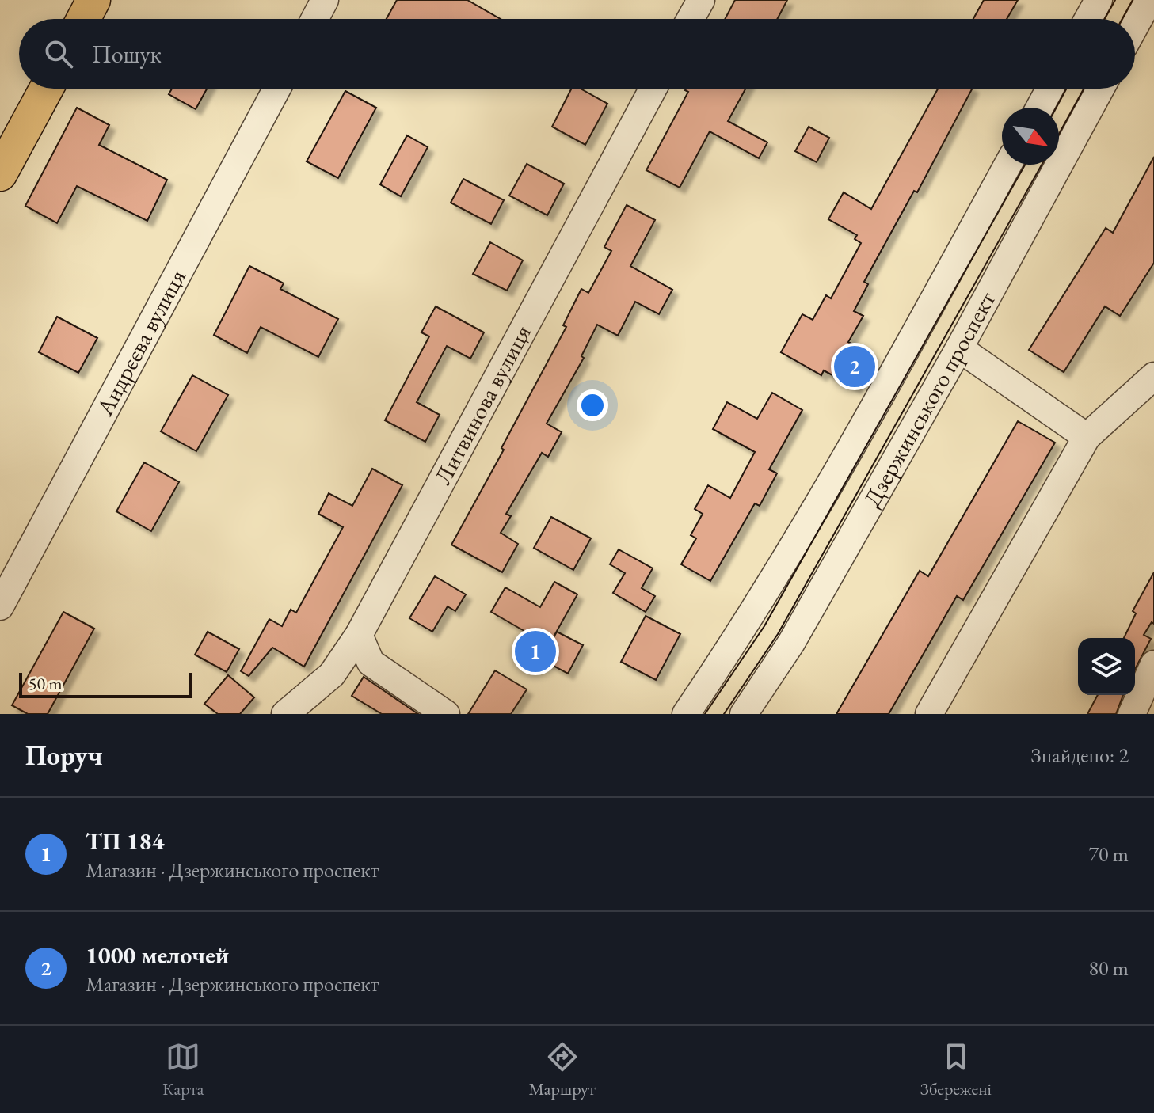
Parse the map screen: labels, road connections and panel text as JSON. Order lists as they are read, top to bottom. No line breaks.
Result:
{"streets":{"street":["Андрєєва вулиця","Дзержинського проспект","Литвинова вулиця"]},"scale_bar":"50 m","north":"bottom right","page":{"search":"Пошук","pins":["2","1"],"scale":"50 m","heading":["Поруч","Знайдено: 2"],"list":[{"mark":"1","name":"ТП 184","note":"Магазин · Дзержинського проспект","value":"70 m"},{"mark":"2","name":"1000 мелочей","note":"Магазин · Дзержинського проспект","value":"80 m"}],"nav":["Карта","Маршрут","Збережені"]}}
